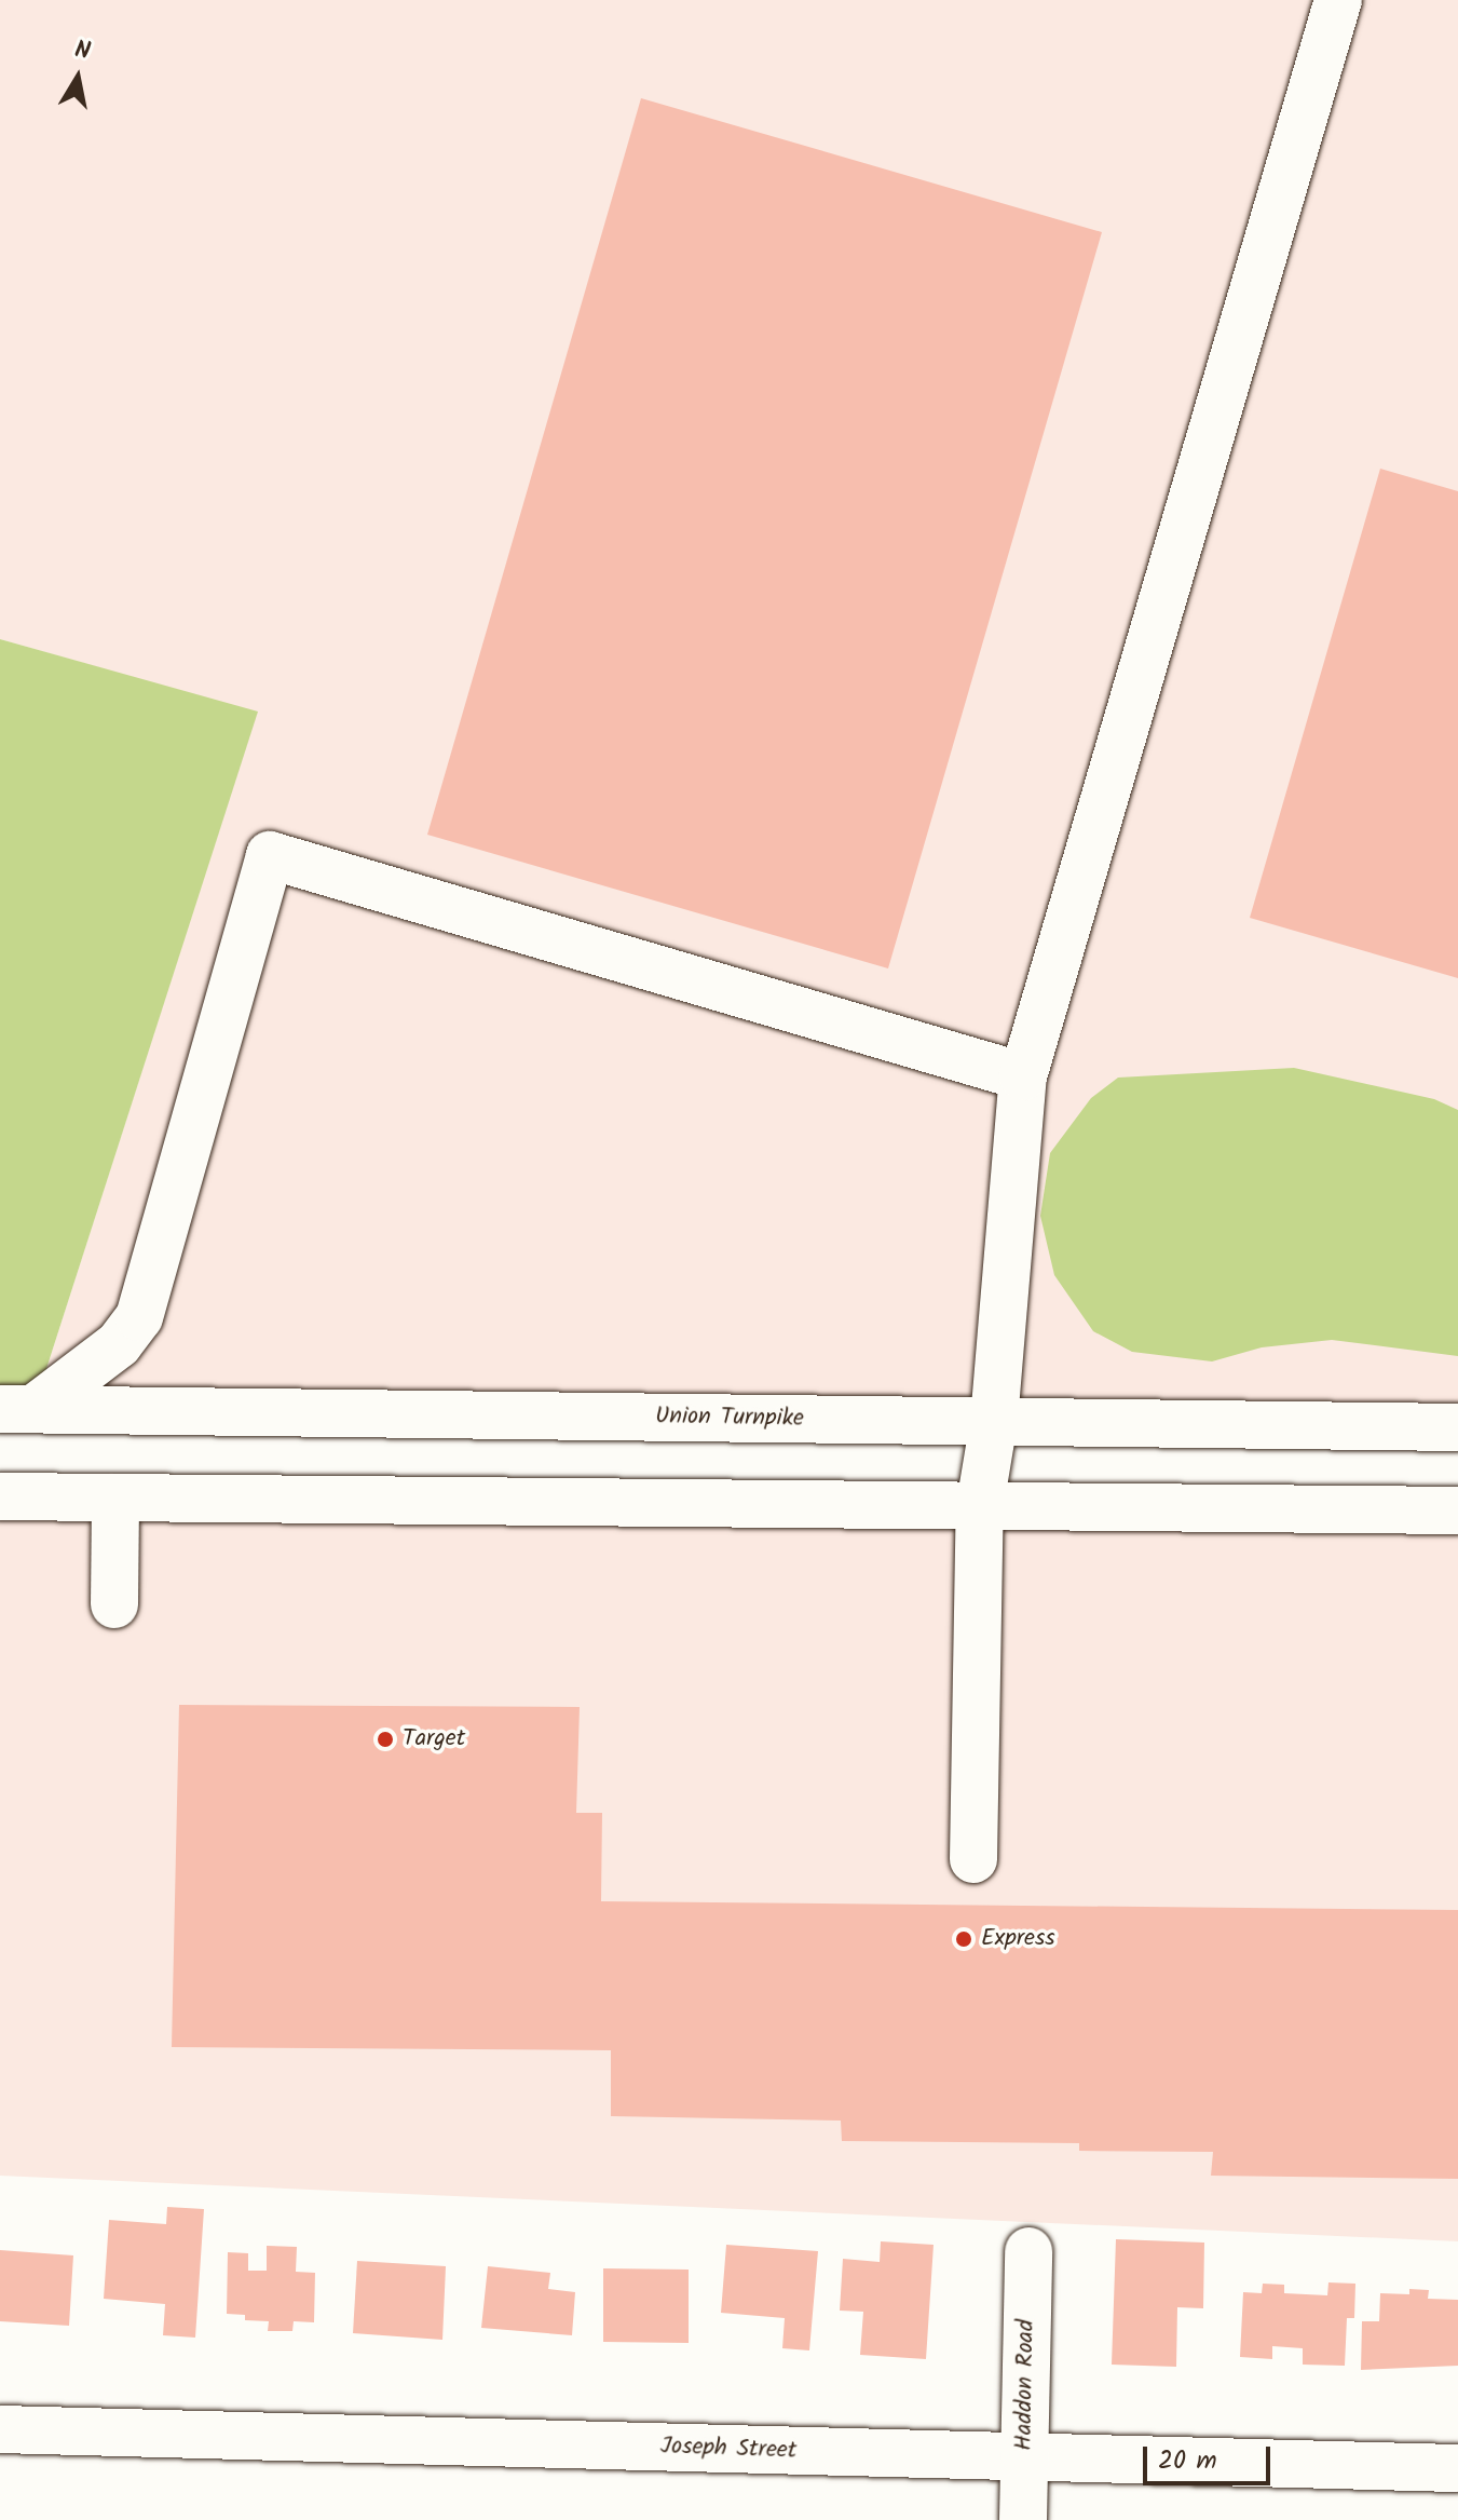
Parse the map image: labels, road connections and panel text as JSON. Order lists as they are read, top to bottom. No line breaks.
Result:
{"streets":{"main road":["Union Turnpike","Haddon Road","Joseph Street"]},"crossings":[["Haddon Road","Joseph Street"]],"places":["Target","Express"],"scale_bar":"20 m","north":"top"}
